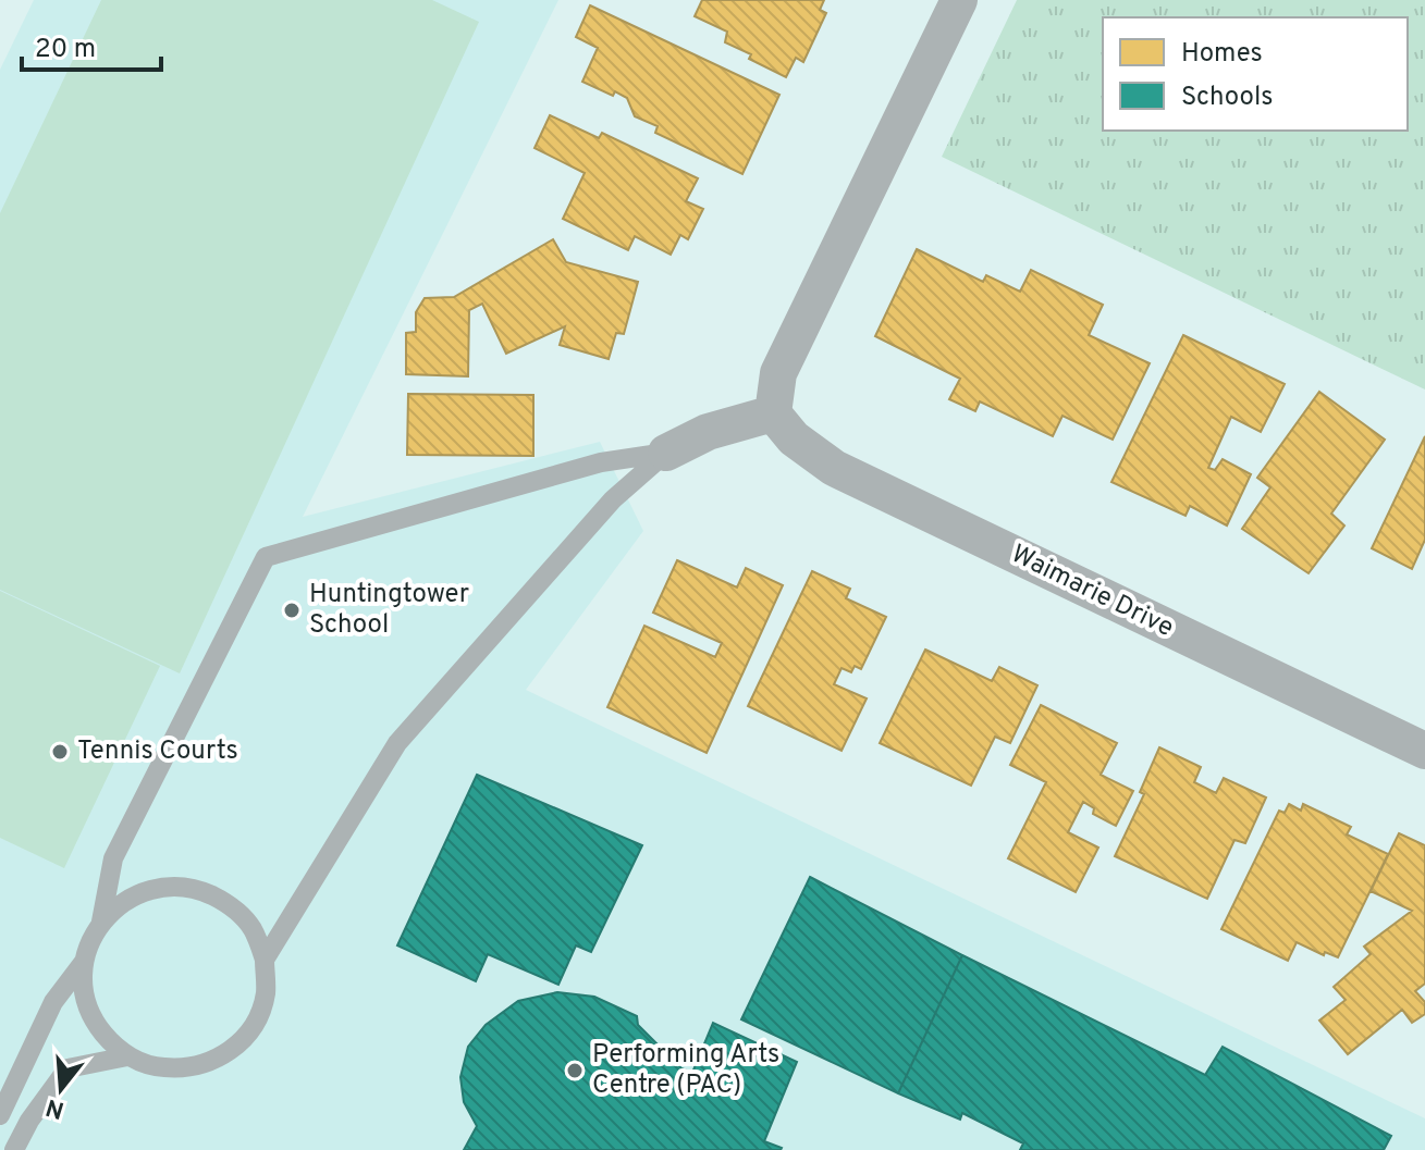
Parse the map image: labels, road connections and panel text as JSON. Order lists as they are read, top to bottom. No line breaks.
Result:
{"streets":{"street":["Waimarie Drive"]},"places":["Huntingtower School","Tennis Courts","Performing Arts Centre (PAC)"],"legend":["Homes","Schools"],"scale_bar":"20 m","north":"bottom"}
